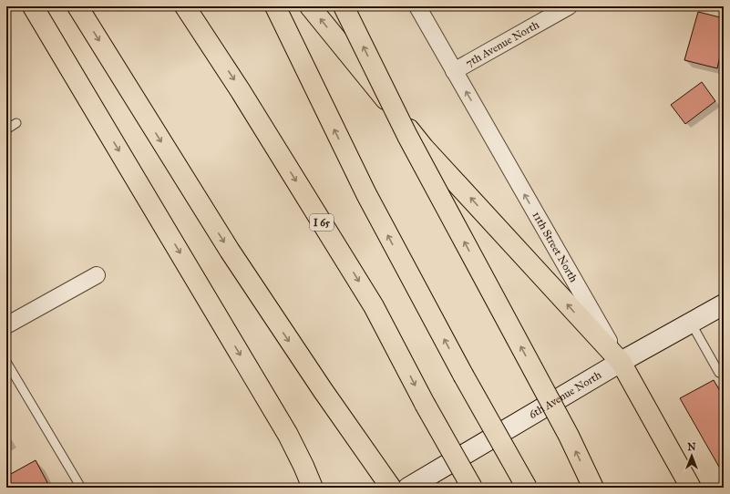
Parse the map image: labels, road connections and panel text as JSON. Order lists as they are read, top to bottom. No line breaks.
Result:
{"streets":{"main road":["I 65","11th Street North","6th Avenue North"],"street":["7th Avenue North"]},"crossings":[["7th Avenue North","11th Street North"],["11th Street North","6th Avenue North"]],"one_way":["11th Street North"],"north":"top"}
